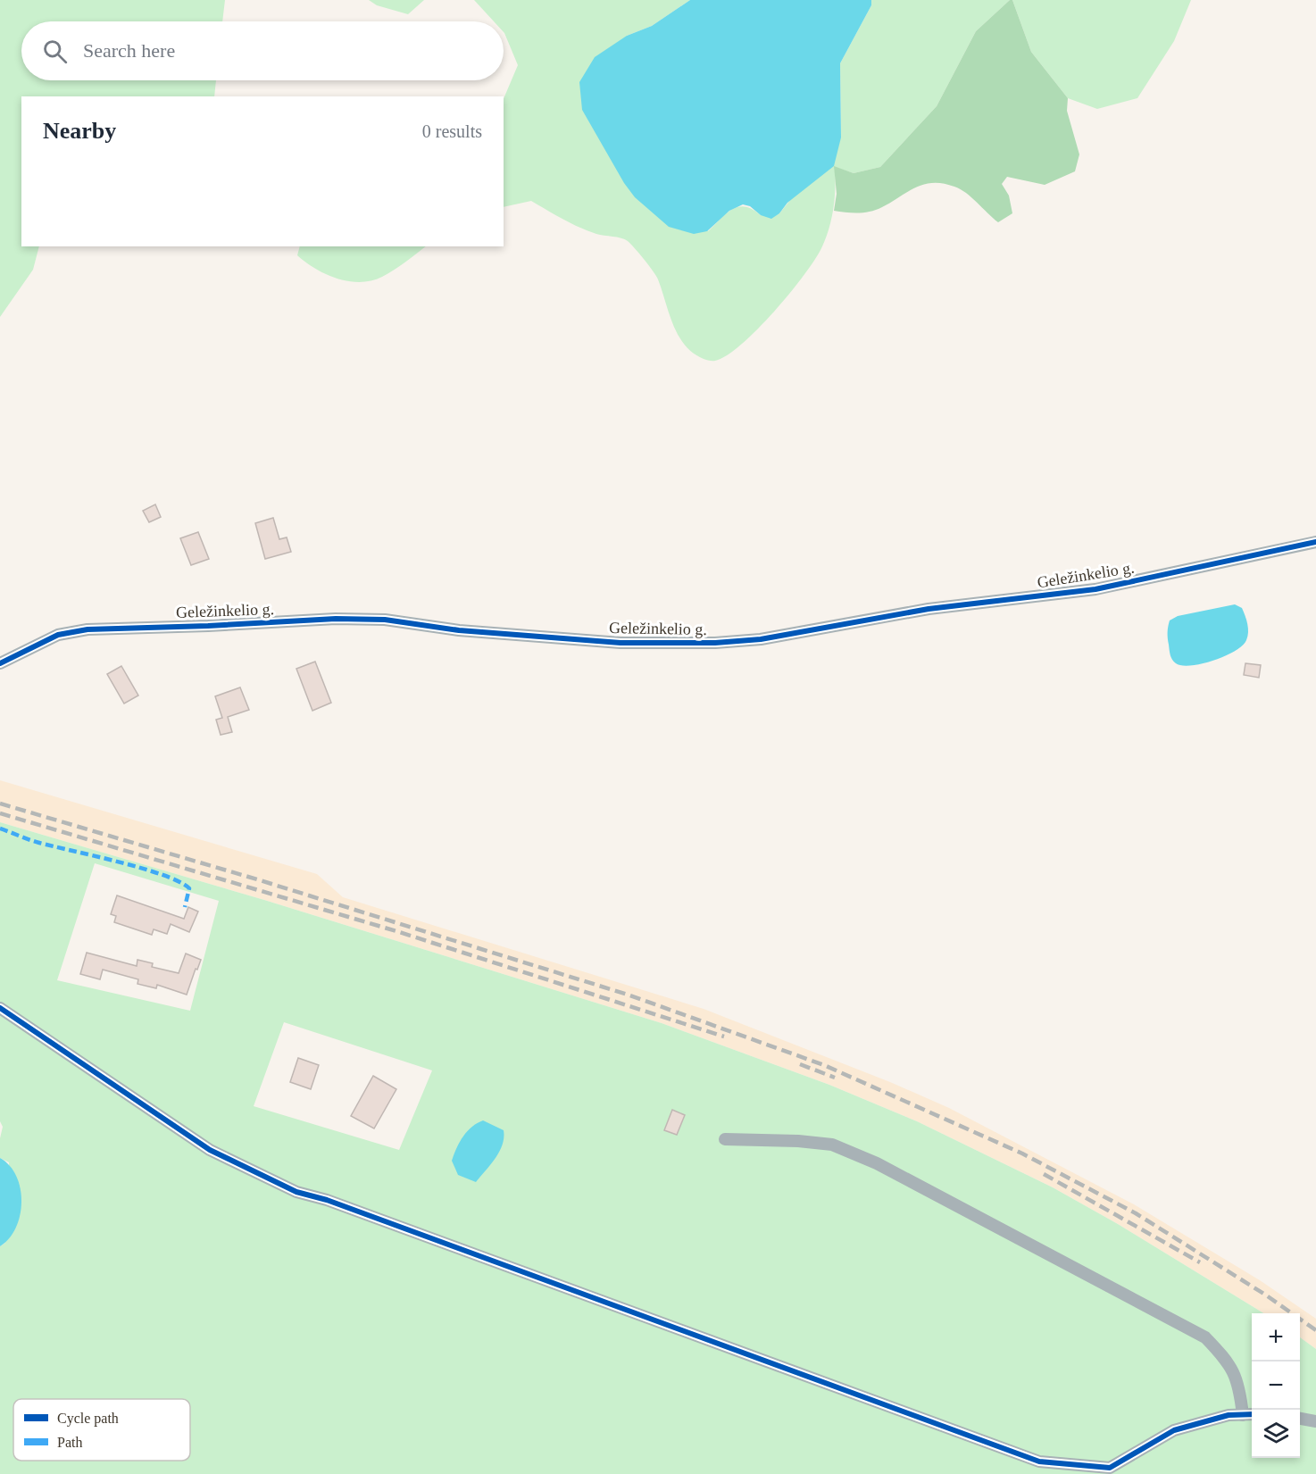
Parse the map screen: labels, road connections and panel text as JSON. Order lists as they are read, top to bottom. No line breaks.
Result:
{"streets":{"street":["Geležinkelio g."]},"legend":["Cycle path","Path"],"page":{"search":"Search here","heading":["Nearby","0 results"],"map_buttons":["+","−"]}}
